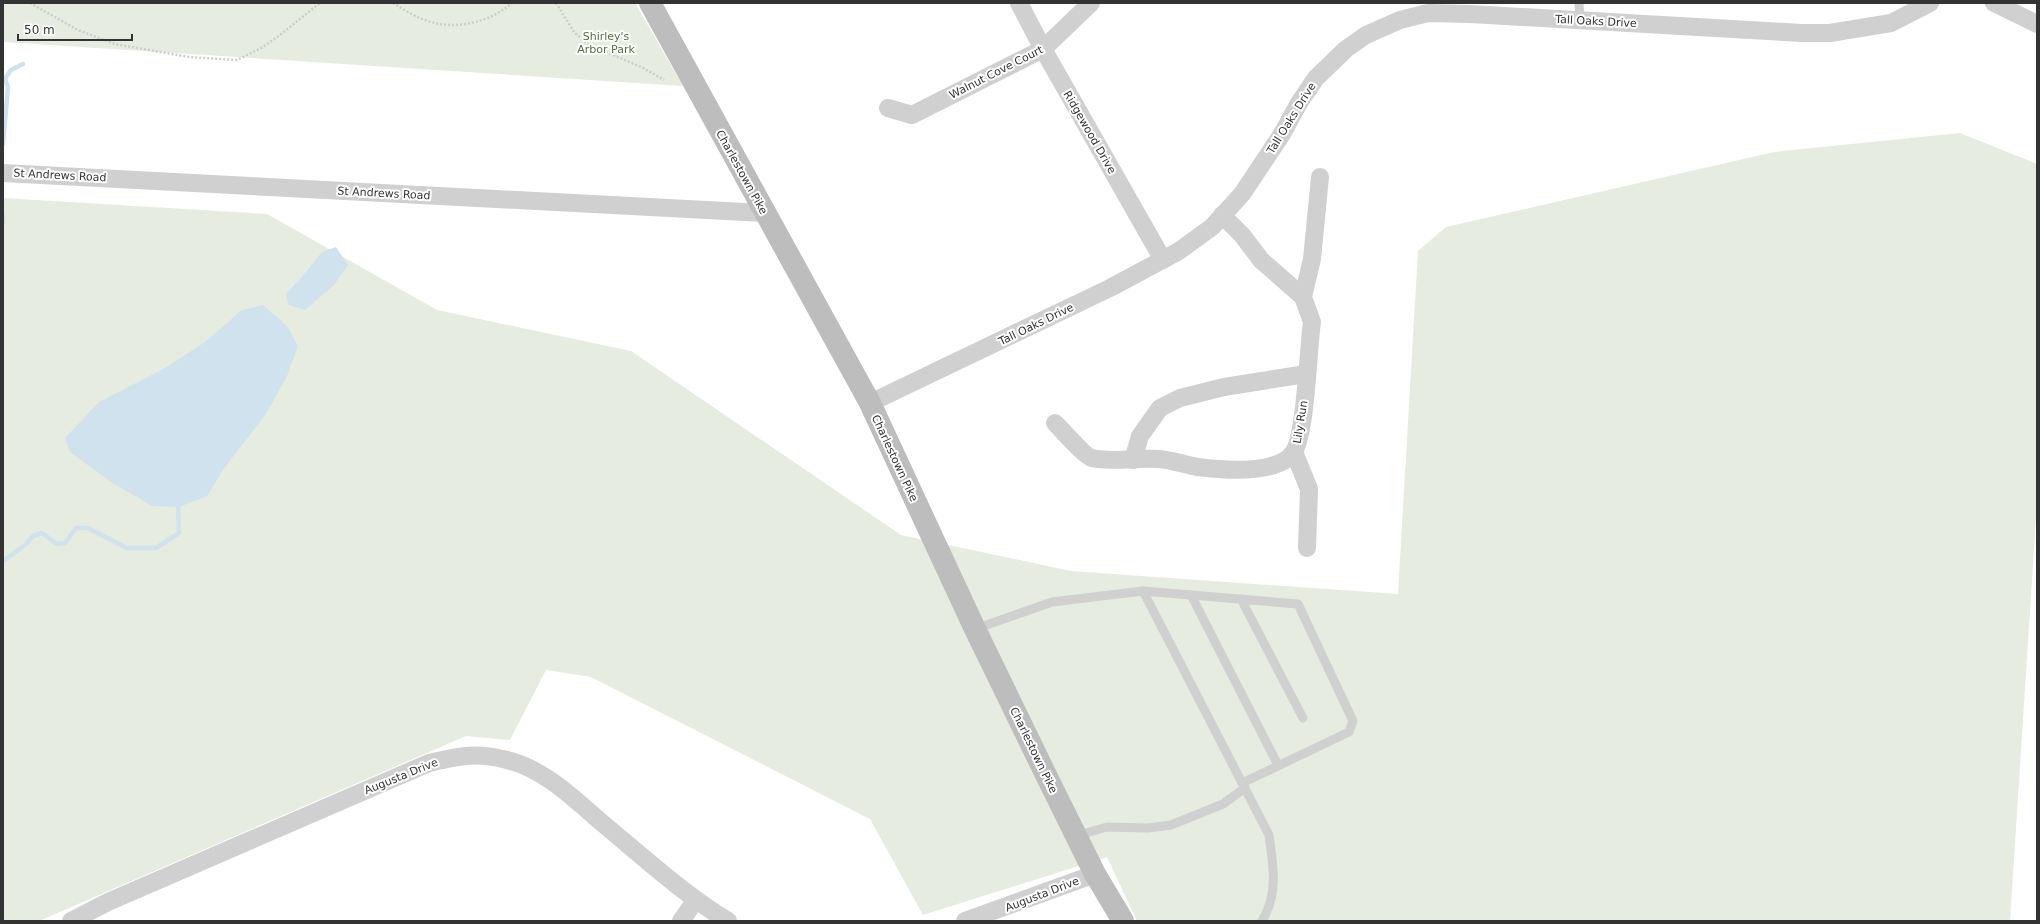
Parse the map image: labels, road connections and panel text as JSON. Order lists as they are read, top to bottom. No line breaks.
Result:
{"streets":{"street":["Tall Oaks Drive","Walnut Cove Court","Ridgewood Drive","Charlestown Pike","St Andrews Road","Lily Run","Augusta Drive"]},"crossings":[["Tall Oaks Drive","Ridgewood Drive"],["Tall Oaks Drive","Charlestown Pike"],["Tall Oaks Drive","Lily Run"],["Walnut Cove Court","Ridgewood Drive"],["Charlestown Pike","St Andrews Road"],["Charlestown Pike","Augusta Drive"]],"parks":["Shirley's Arbor Park"],"scale_bar":"50 m"}
